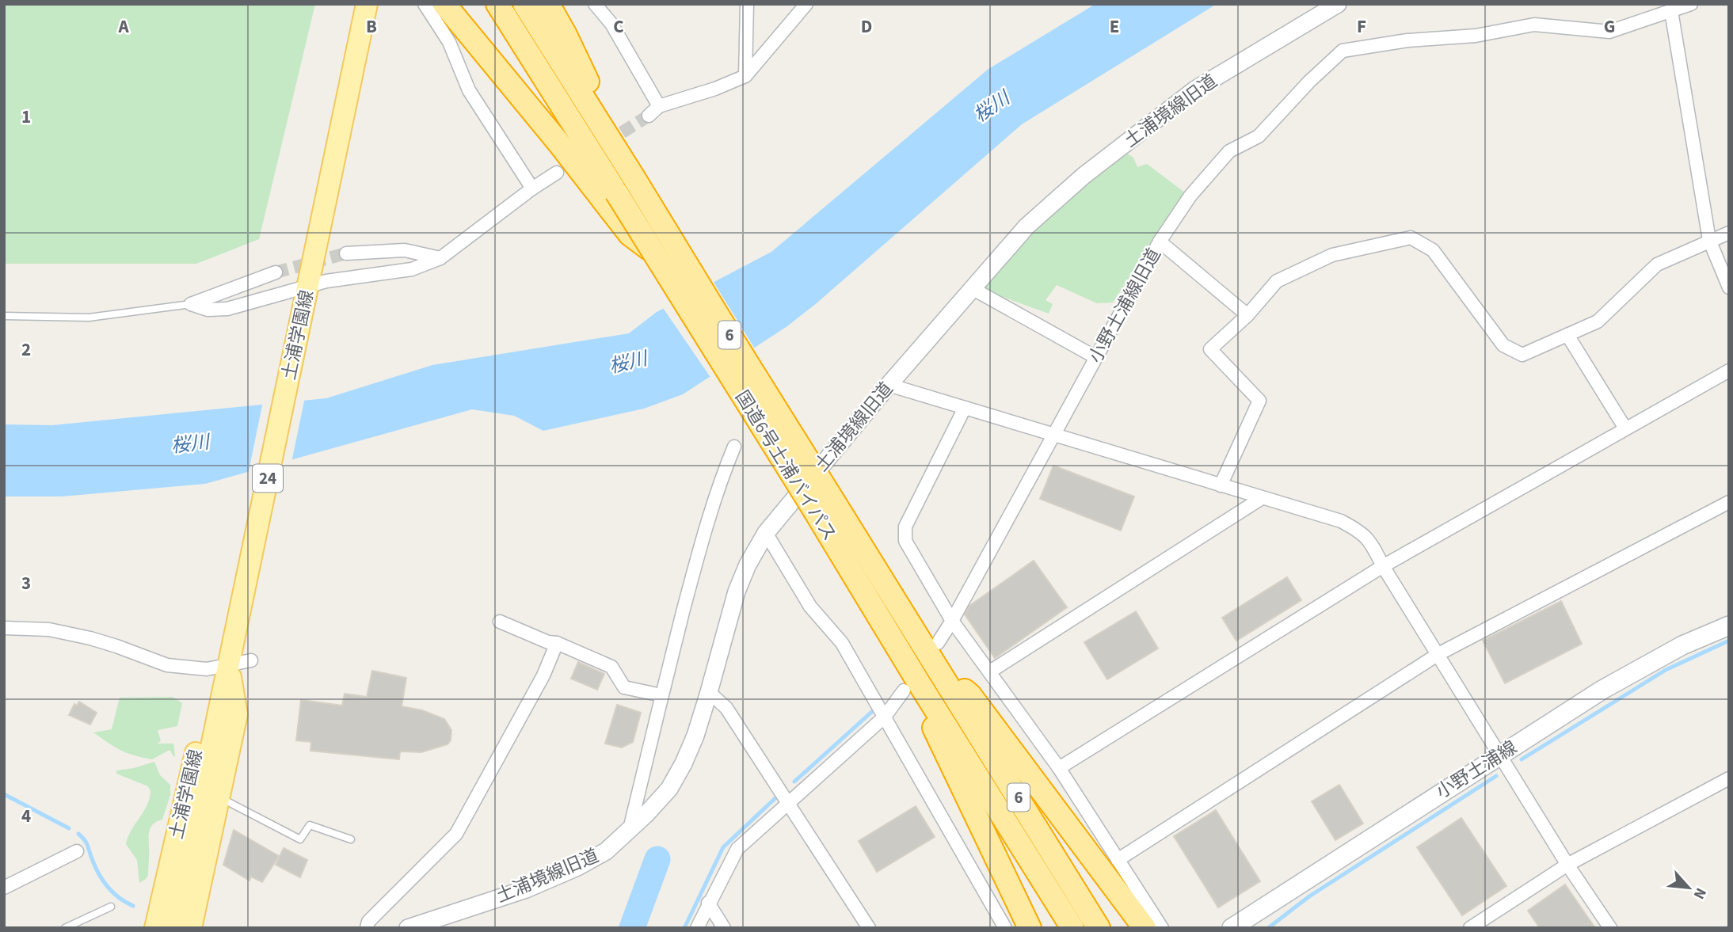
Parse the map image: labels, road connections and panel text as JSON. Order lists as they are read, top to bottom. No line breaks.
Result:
{"streets":{"highway":["6","国道6号土浦バイパス"],"main road":["土浦学園線","24","小野土浦線"],"street":["土浦境線旧道","小野土浦線旧道"]},"crossings":[["土浦学園線","24"]],"water":["桜川"],"north":"bottom right","grid":{"columns":["A","B","C","D","E","F","G"],"rows":["1","2","3","4"]}}
